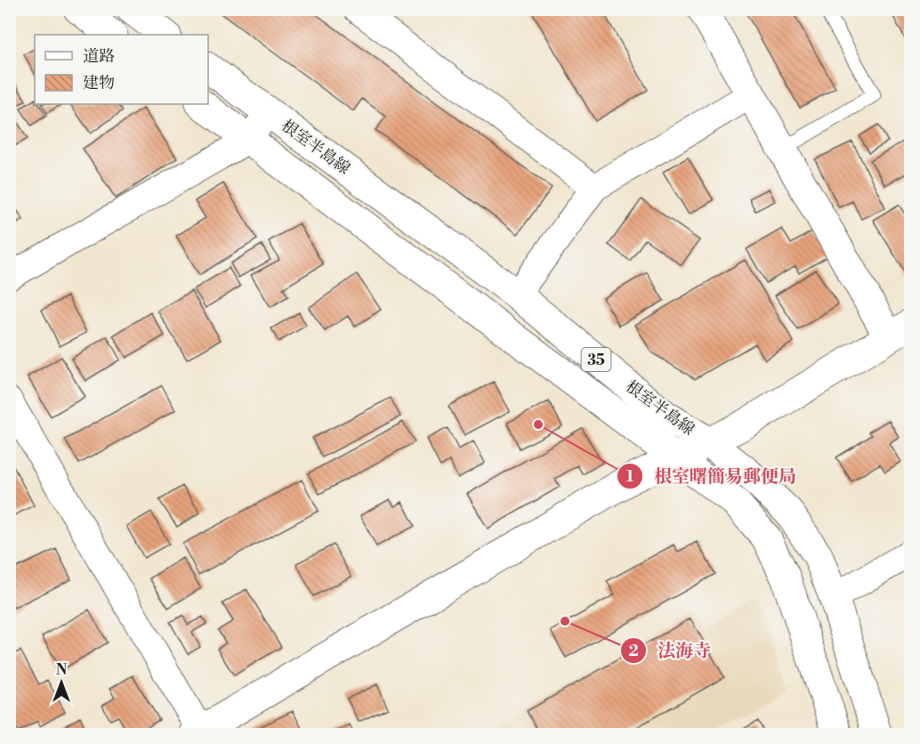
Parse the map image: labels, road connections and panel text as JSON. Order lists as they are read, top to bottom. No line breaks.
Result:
{"streets":{"main road":["根室半島線","35"]},"places":["根室曙簡易郵便局","法海寺"],"legend":["道路","建物"],"north":"top"}
